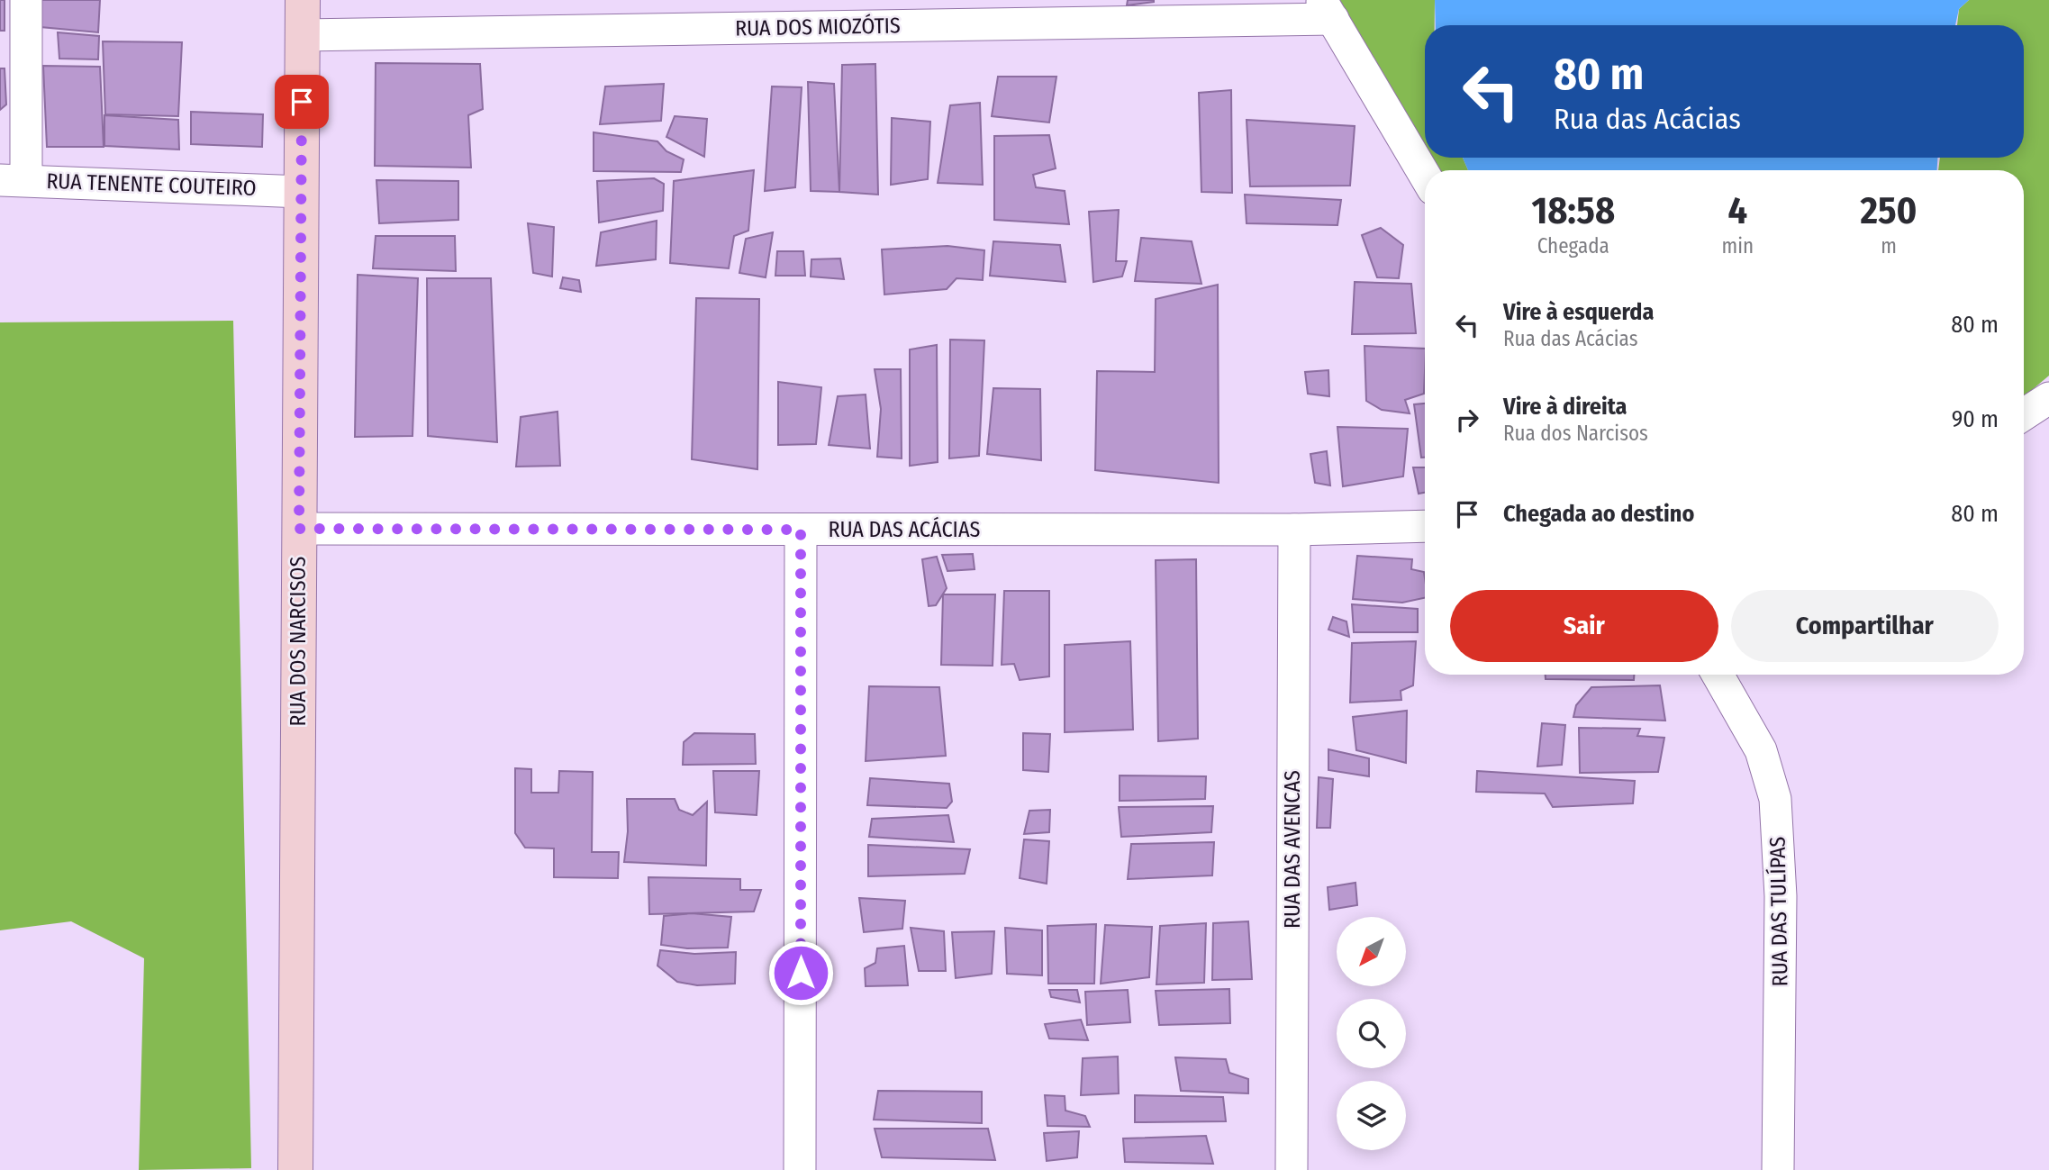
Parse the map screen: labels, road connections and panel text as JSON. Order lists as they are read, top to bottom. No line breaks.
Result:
{"streets":{"street":["RUA DOS MIOZÓTIS","RUA TENENTE COUTEIRO","RUA DAS ACÁCIAS","RUA DOS NARCISOS","RUA DAS AVENCAS","RUA DAS TULÍPAS"]},"crossings":[["RUA DOS MIOZÓTIS","RUA DOS NARCISOS"],["RUA TENENTE COUTEIRO","RUA DOS NARCISOS"],["RUA DAS ACÁCIAS","RUA DOS NARCISOS"],["RUA DAS ACÁCIAS","RUA DAS AVENCAS"]],"north":"bottom left","page":{"turn":["80 m","Rua das Acácias"],"eta":["18:58","Chegada","4","min","250","m"],"list":[{"name":"Vire à esquerda","note":"Rua das Acácias","value":"80 m"},{"name":"Vire à direita","note":"Rua dos Narcisos","value":"90 m"},{"name":"Chegada ao destino","value":"80 m"}],"buttons":["Sair","Compartilhar"]}}
